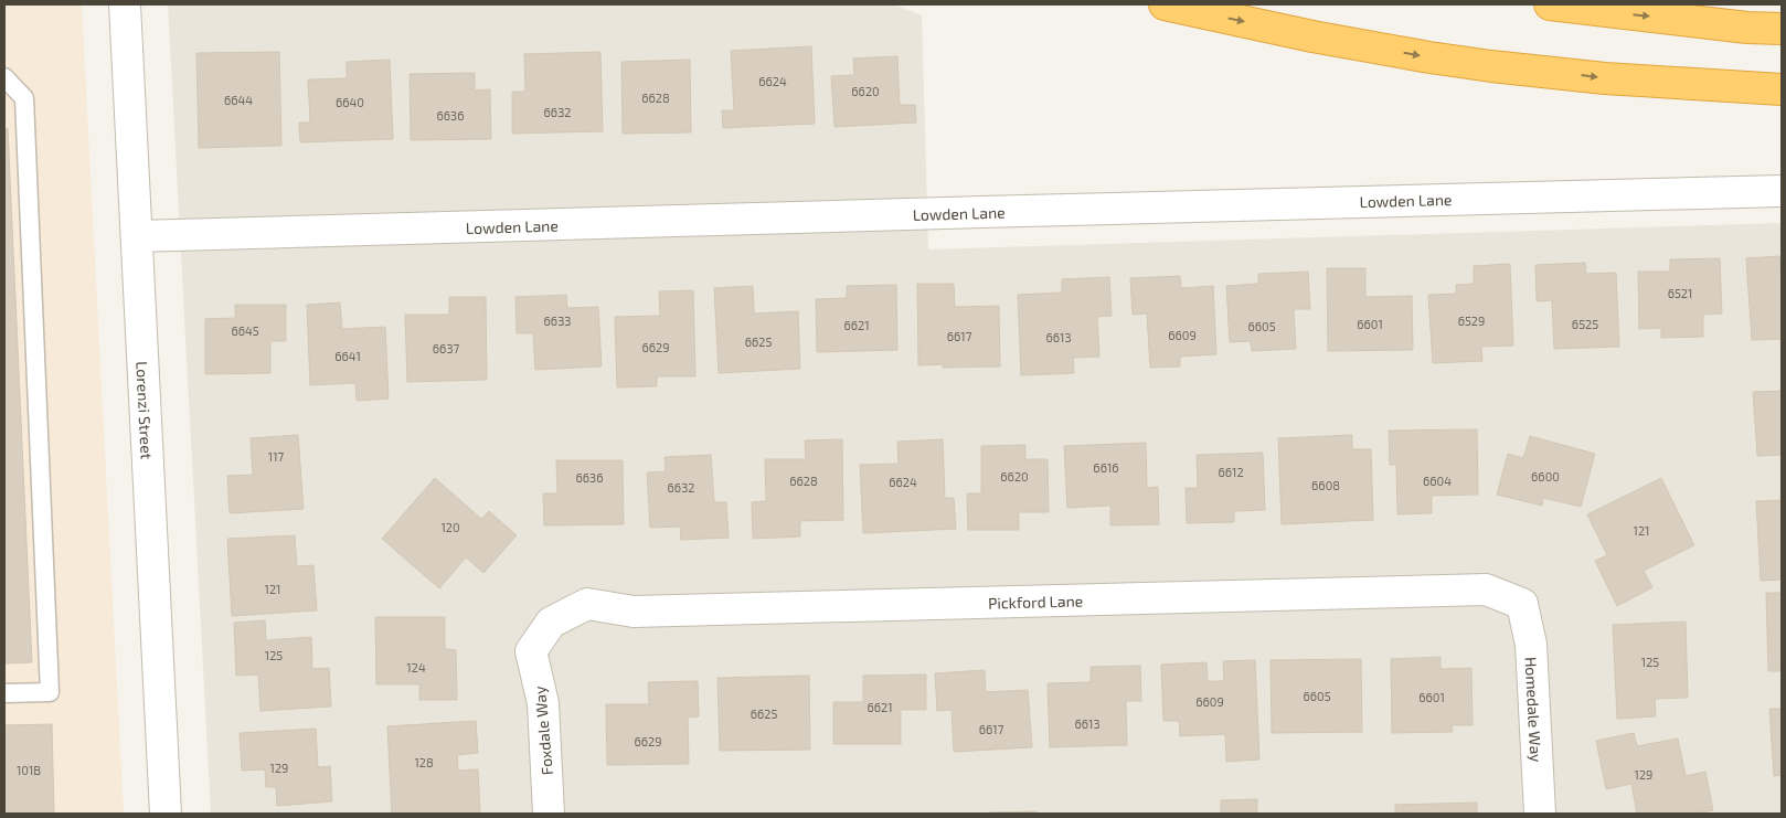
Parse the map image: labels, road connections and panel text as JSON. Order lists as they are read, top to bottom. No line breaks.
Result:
{"streets":{"street":["Lowden Lane","Lorenzi Street","Pickford Lane","Homedale Way","Foxdale Way"]},"crossings":[["Lowden Lane","Lorenzi Street"],["Pickford Lane","Homedale Way"],["Pickford Lane","Foxdale Way"]],"house_numbers":["6624","6620","6628","6644","6640","6632","6636","6521","6633","6529","6601","6525","6621","6605","6645","6609","6617","6613","6625","6629","6637","6641","117","6616","6612","6620","6600","6636","6628","6604","6624","6608","6632","120","121","121","125","125","124","6605","6601","6609","6621","6625","6613","6617","6629","128","129","101B","129"]}
